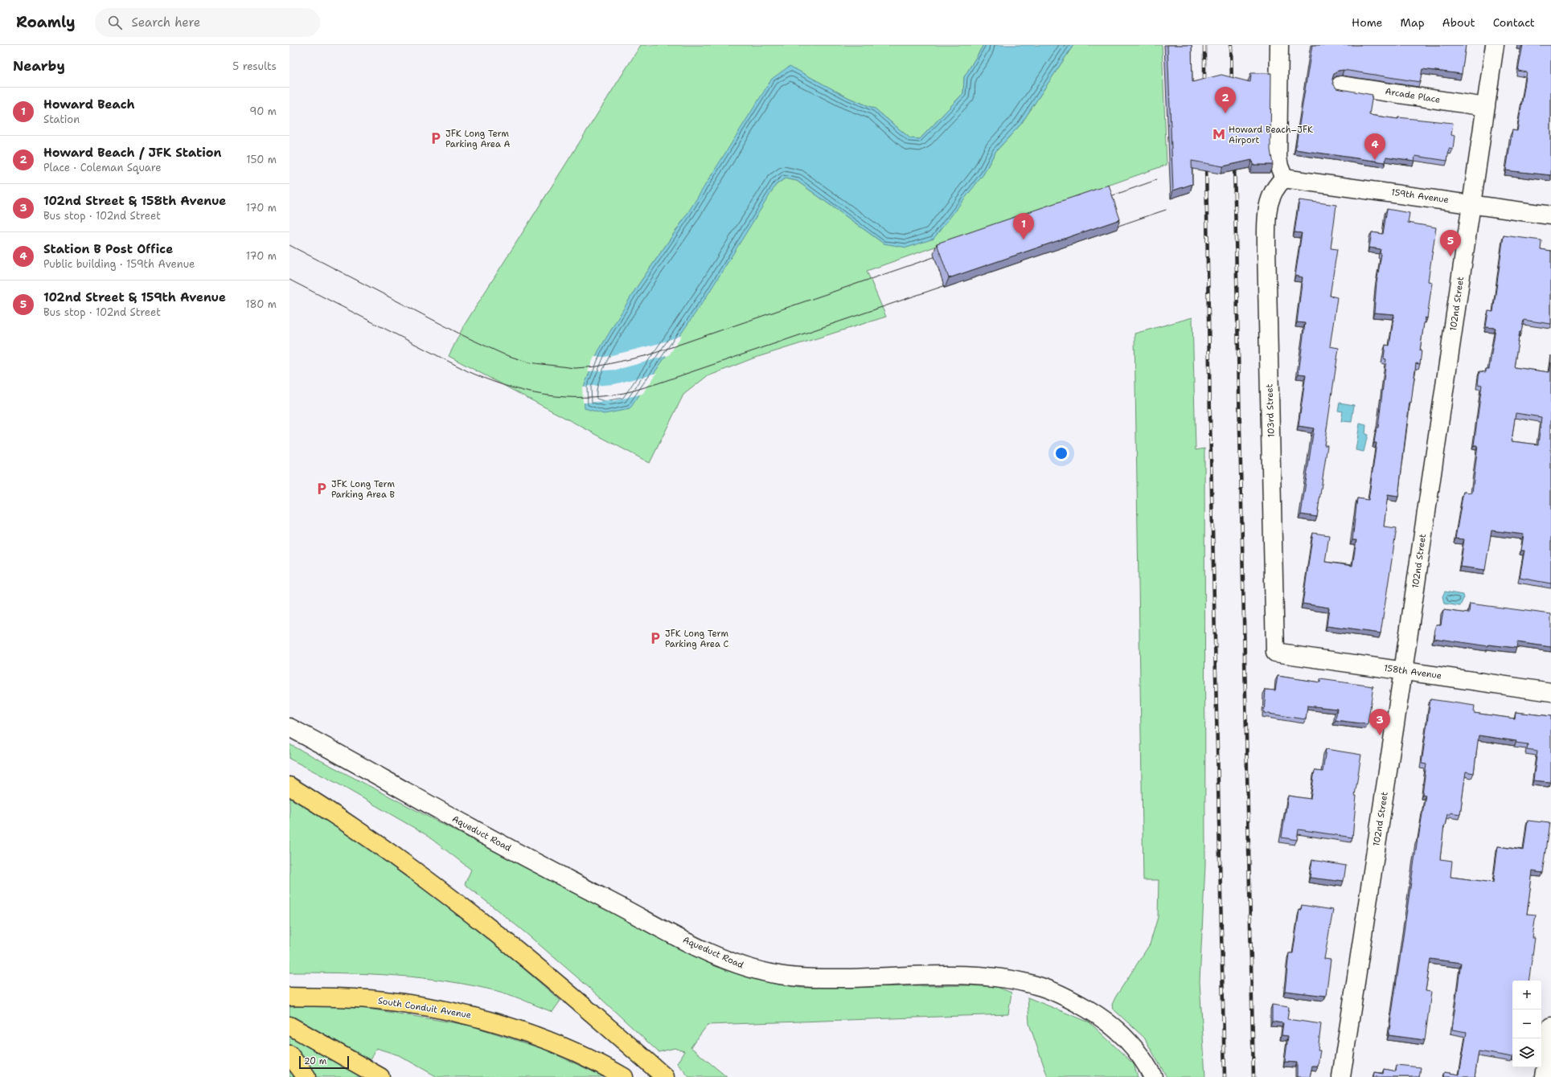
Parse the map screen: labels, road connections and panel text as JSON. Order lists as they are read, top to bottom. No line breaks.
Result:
{"streets":{"highway":["South Conduit Avenue"],"street":["Arcade Place","159th Avenue","102nd Street","103rd Street","158th Avenue","Aqueduct Road"]},"crossings":[["Arcade Place","102nd Street"],["159th Avenue","102nd Street"],["159th Avenue","103rd Street"],["102nd Street","158th Avenue"],["103rd Street","158th Avenue"]],"places":{"metro station":["Howard Beach–JFK Airport"],"parking":["JFK Long Term Parking Area A","JFK Long Term Parking Area B","JFK Long Term Parking Area C"]},"scale_bar":"20 m","page":{"header":"Roamly","search":"Search here","nav":["Home","Map","About","Contact"],"heading":["Nearby","5 results"],"list":[{"mark":"1","name":"Howard Beach","note":"Station","value":"90 m"},{"mark":"2","name":"Howard Beach / JFK Station","note":"Place · Coleman Square","value":"150 m"},{"mark":"3","name":"102nd Street & 158th Avenue","note":"Bus stop · 102nd Street","value":"170 m"},{"mark":"4","name":"Station B Post Office","note":"Public building · 159th Avenue","value":"170 m"},{"mark":"5","name":"102nd Street & 159th Avenue","note":"Bus stop · 102nd Street","value":"180 m"}],"pins":["2","4","1","5","3"],"map_buttons":["+","−"],"scale":"20 m"}}
